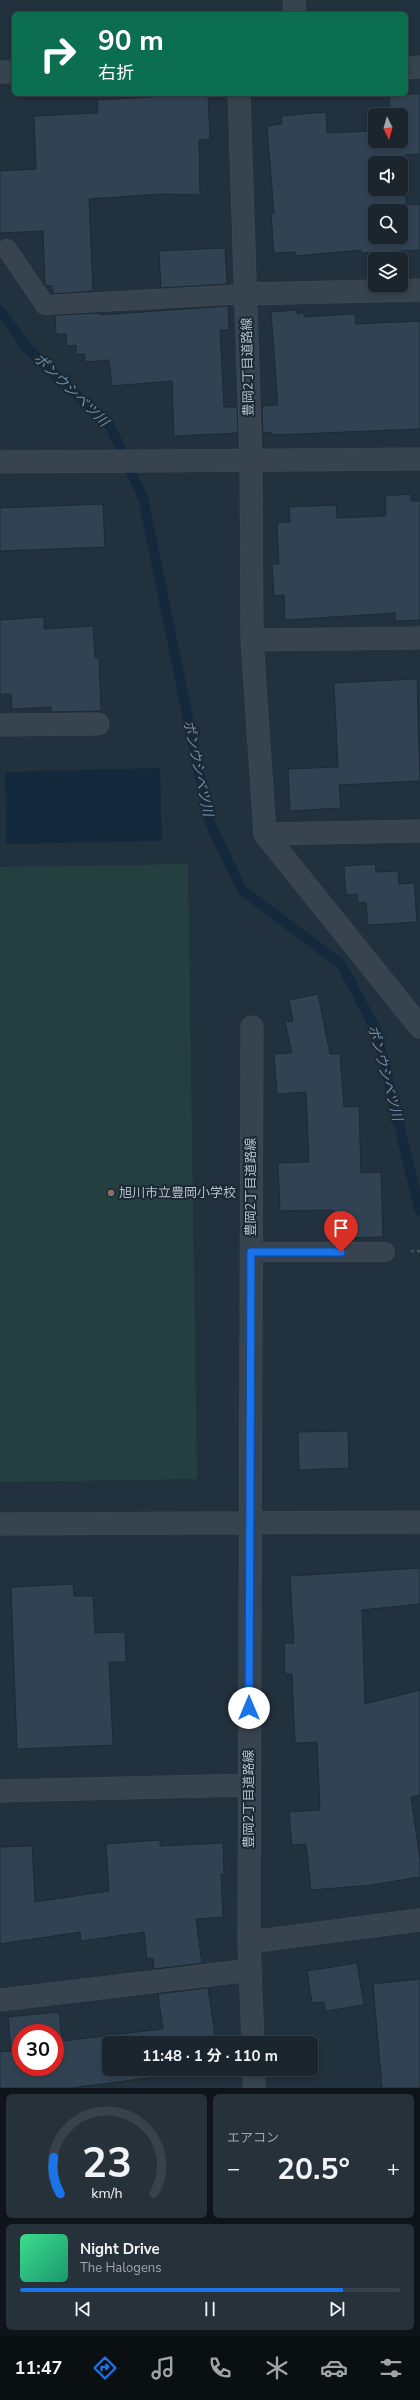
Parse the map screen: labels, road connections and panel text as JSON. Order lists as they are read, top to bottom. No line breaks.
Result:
{"streets":{"street":["豊岡2丁目道路線"]},"water":["ポンウシベツ川"],"places":["旭川市立豊岡小学校"],"north":"bottom","page":{"turn":["90 m","右折"],"limit":"30","trip":"11:48 · 1 分 · 110 m","tile":"エアコン","heat":["−","20.5°","+"],"song":["Night Drive","The Halogens"],"tabs":"11:47","gauge":["23","km/h"]}}
